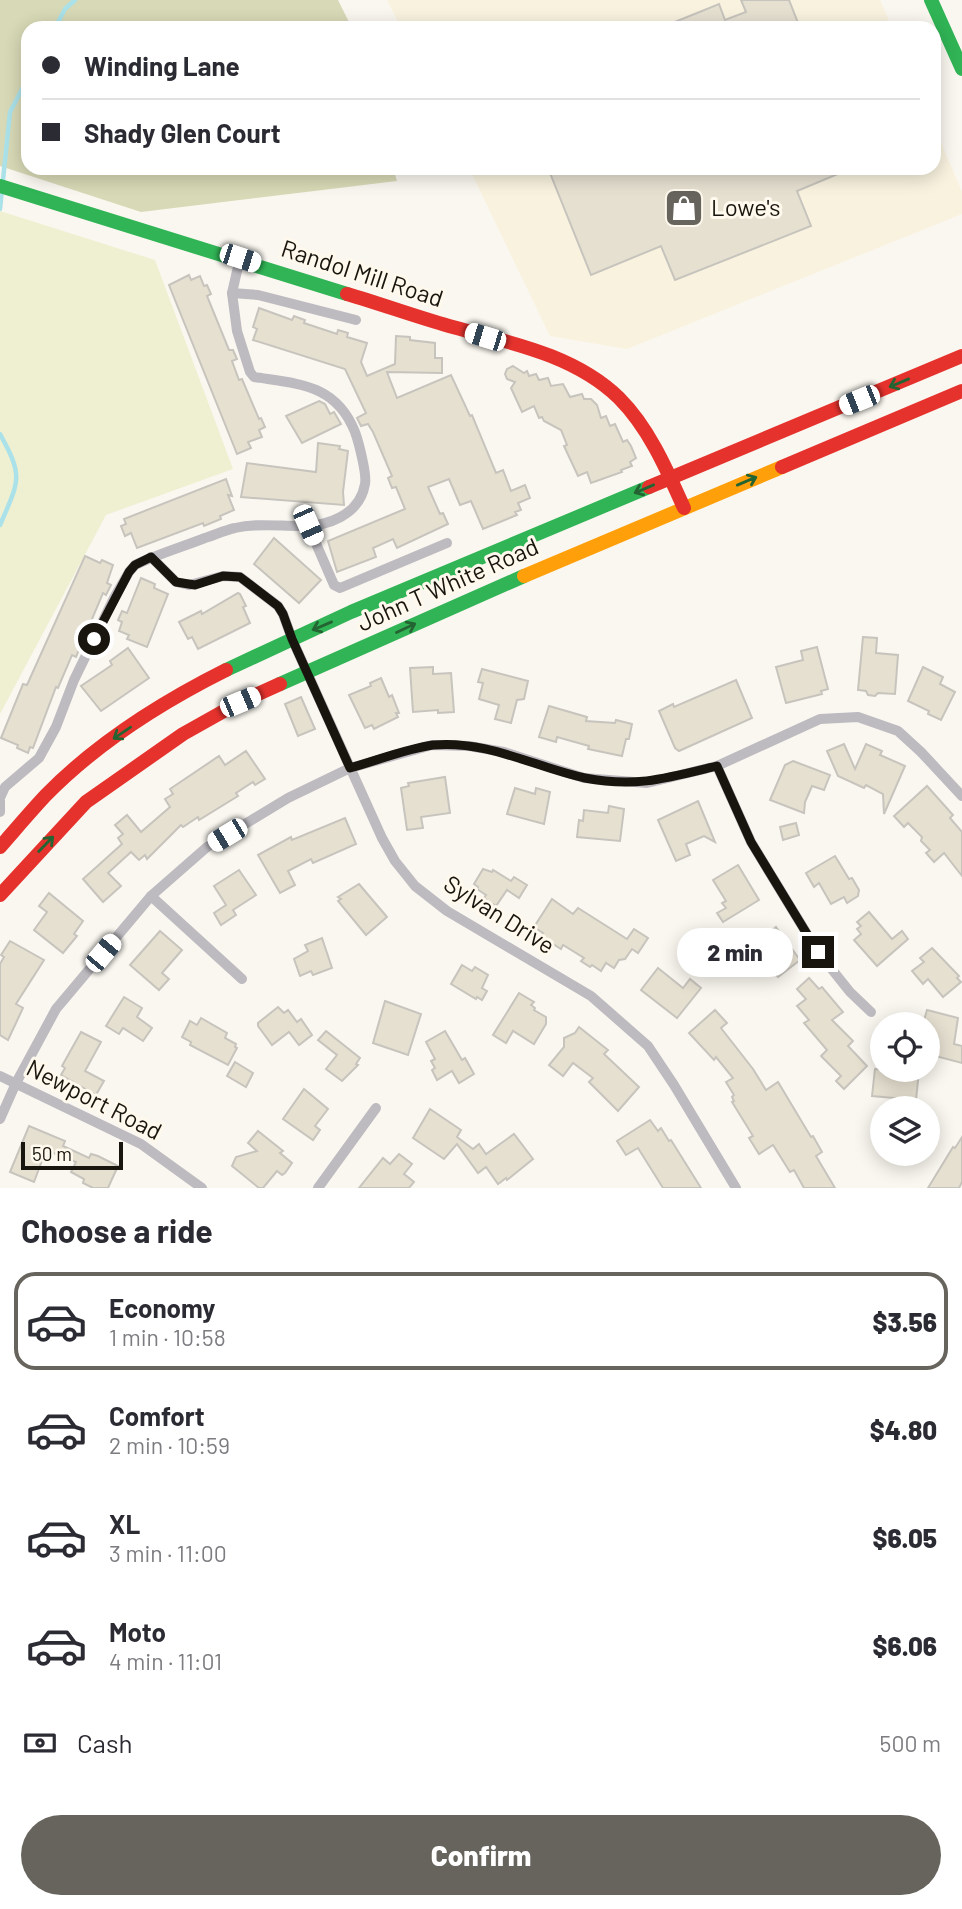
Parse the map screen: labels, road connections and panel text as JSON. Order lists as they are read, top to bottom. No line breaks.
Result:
{"streets":{"street":["Randol Mill Road","John T White Road","Sylvan Drive","Newport Road"]},"crossings":[["Randol Mill Road","John T White Road"],["John T White Road","Sylvan Drive"]],"places":{"shop":["Lowe's"]},"scale_bar":"50 m","page":{"banner":["Winding Lane","Shady Glen Court"],"bubble":"2 min","scale":"50 m","heading":"Choose a ride","list":[{"name":"Economy","note":"1 min · 10:58","value":"$3.56"},{"name":"Comfort","note":"2 min · 10:59","value":"$4.80"},{"name":"XL","note":"3 min · 11:00","value":"$6.05"},{"name":"Moto","note":"4 min · 11:01","value":"$6.06"}],"pay":["Cash","500 m"],"buttons":"Confirm"}}
